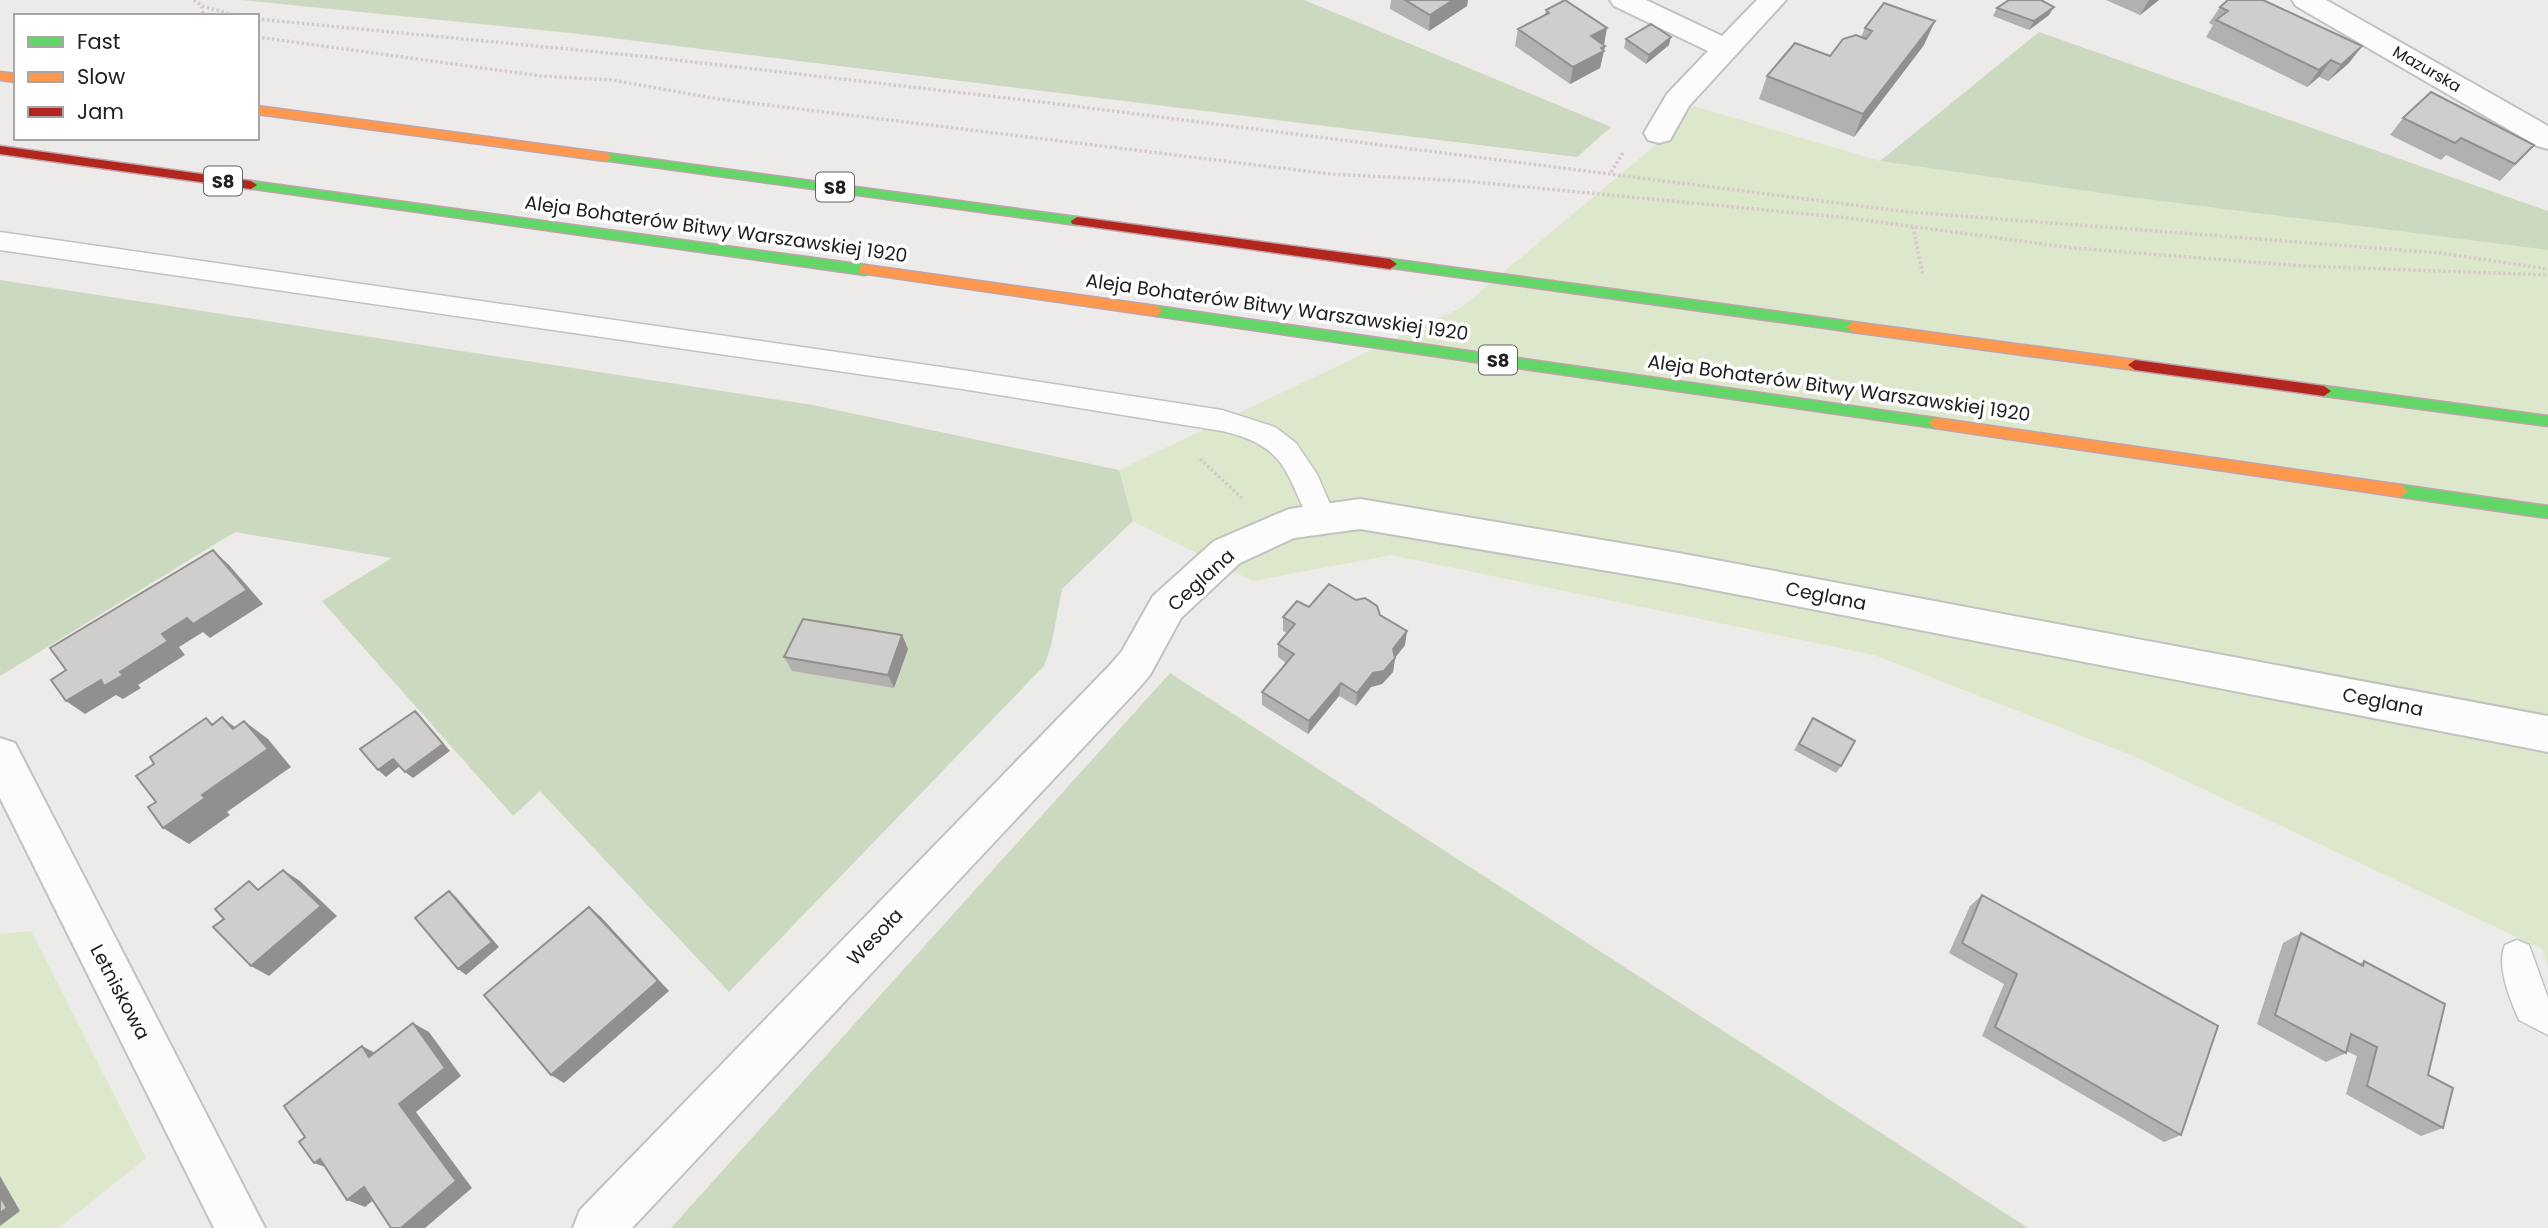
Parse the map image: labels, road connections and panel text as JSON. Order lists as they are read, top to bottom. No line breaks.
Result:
{"streets":{"highway":["S8","Aleja Bohaterów Bitwy Warszawskiej 1920"],"street":["Mazurska","Ceglana","Wesoła","Letniskowa"]},"crossings":[["Ceglana","Wesoła"]],"legend":["Fast","Slow","Jam"]}
